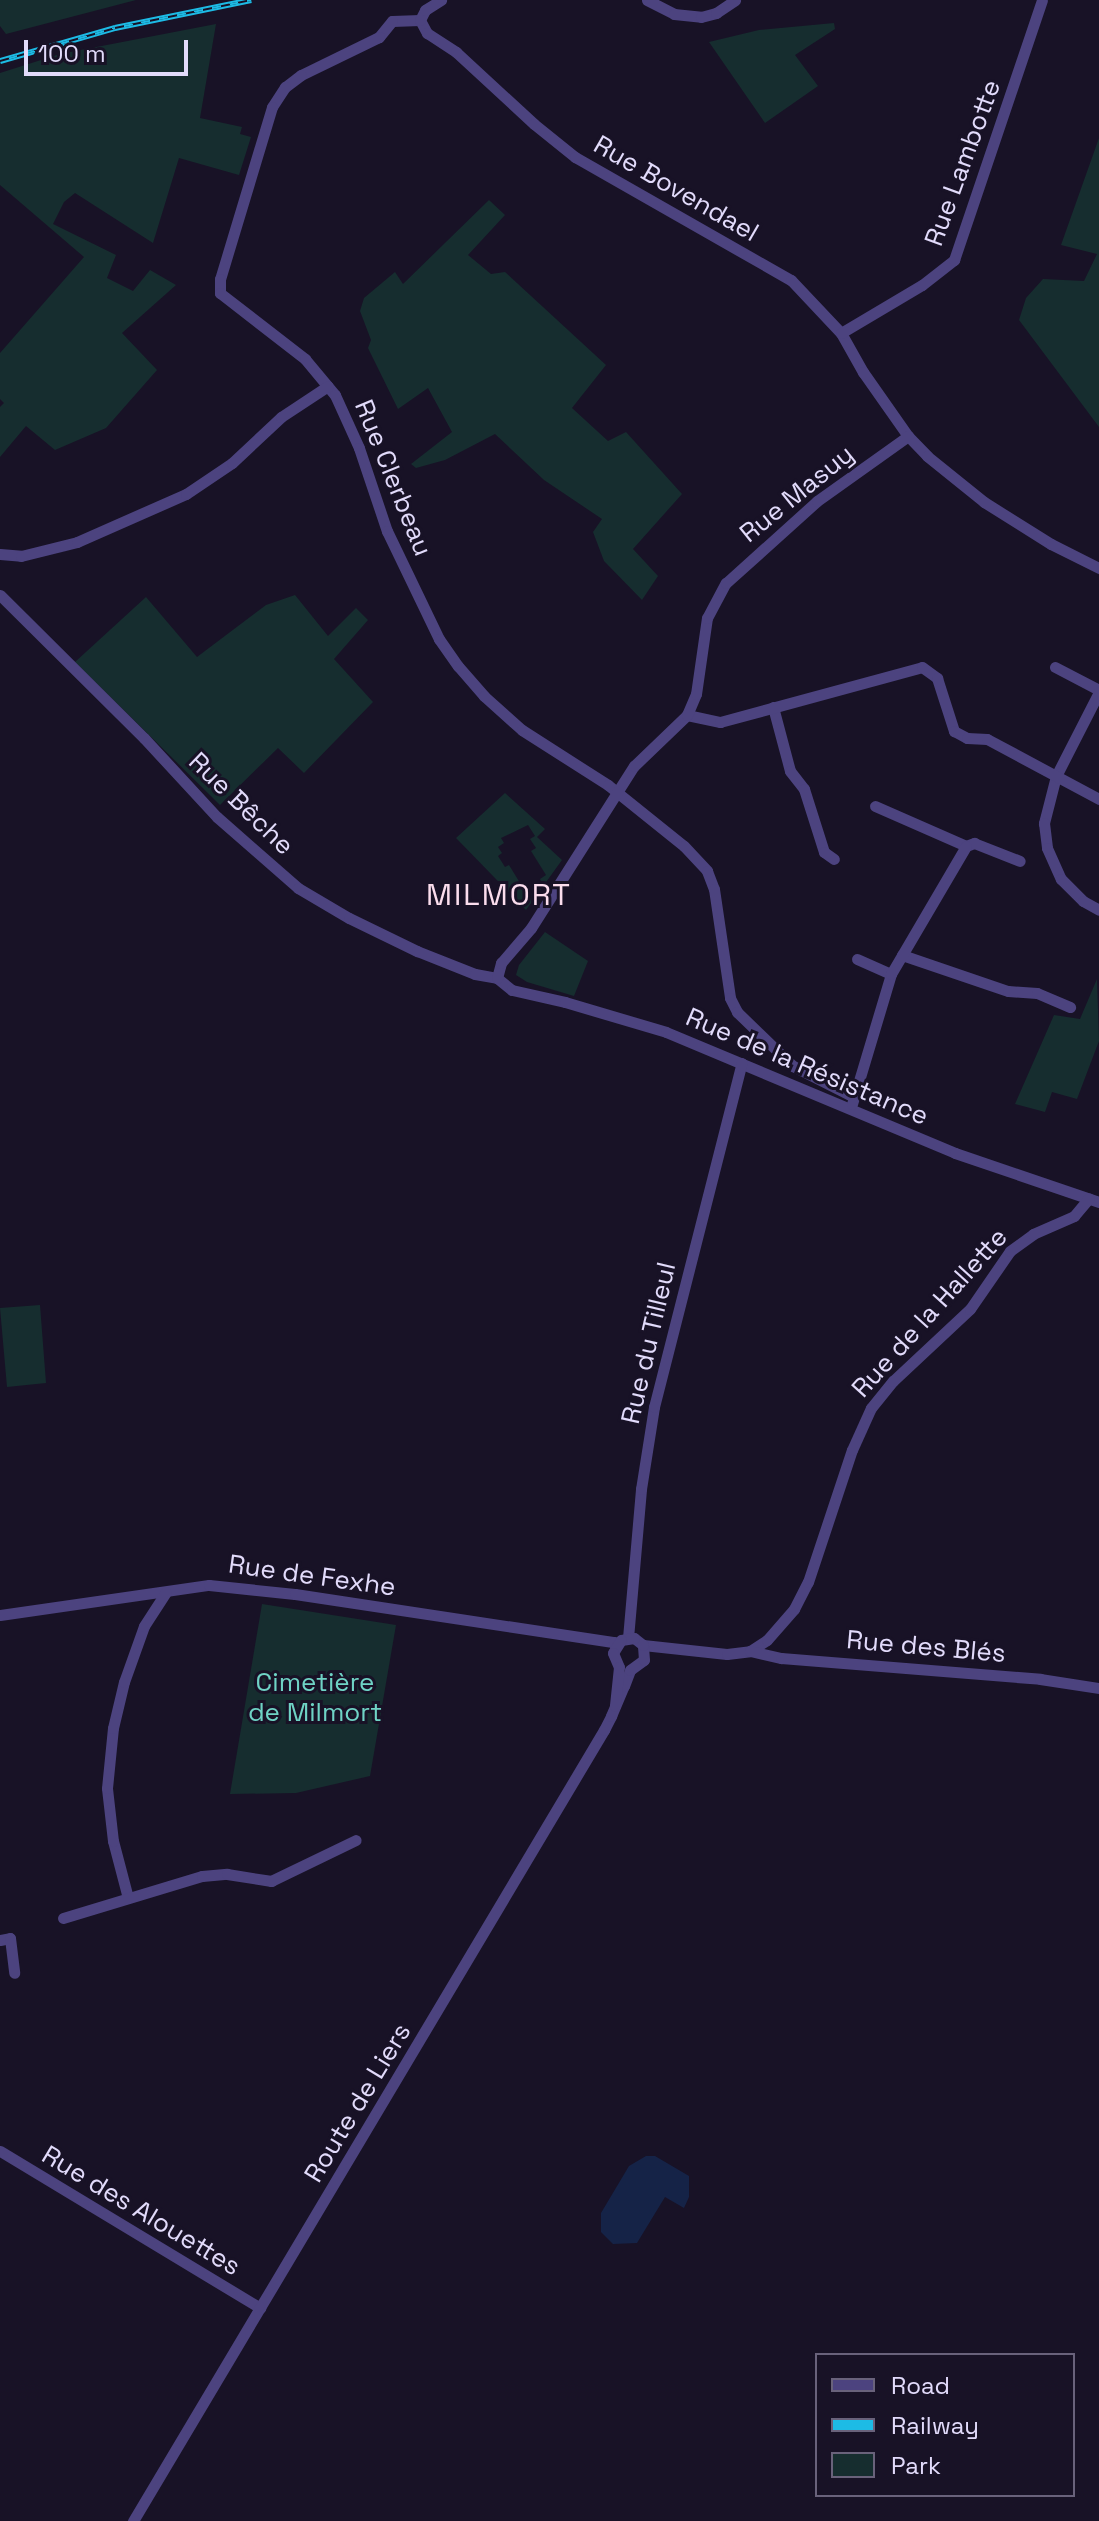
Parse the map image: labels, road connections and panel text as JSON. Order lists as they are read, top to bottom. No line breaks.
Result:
{"streets":{"street":["Rue Lambotte","Rue Bovendael","Rue Clerbeau","Rue Masuy","Rue Bêche","Rue de la Résistance","Rue de la Hallette","Rue du Tilleul","Rue de Fexhe","Rue des Blés","Route de Liers","Rue des Alouettes"]},"crossings":[["Rue Lambotte","Rue Bovendael"],["Rue Bovendael","Rue Clerbeau"],["Rue Bovendael","Rue Masuy"],["Rue Clerbeau","Rue de la Résistance"],["Rue Bêche","Rue de la Résistance"],["Rue de la Résistance","Rue de la Hallette"],["Rue de la Résistance","Rue du Tilleul"],["Rue de la Hallette","Rue des Blés"],["Rue du Tilleul","Rue de Fexhe"],["Rue du Tilleul","Route de Liers"],["Rue de Fexhe","Route de Liers"],["Route de Liers","Rue des Alouettes"]],"districts":["MILMORT"],"parks":["Cimetière de Milmort"],"legend":["Road","Railway","Park"],"scale_bar":"100 m"}
